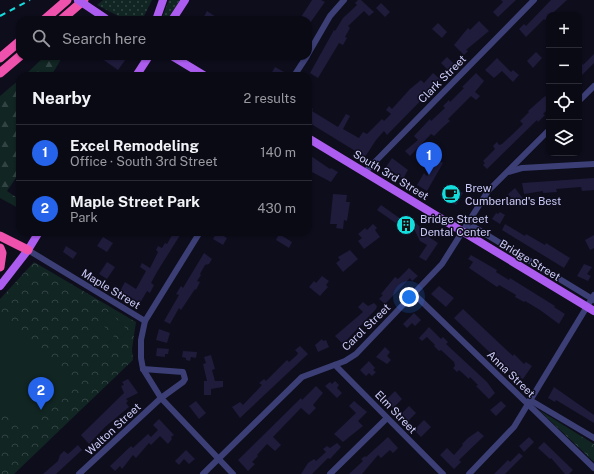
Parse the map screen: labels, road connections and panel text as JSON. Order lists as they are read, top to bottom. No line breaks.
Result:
{"streets":{"main road":["South 3rd Street","Bridge Street"],"street":["Clark Street","Maple Street","Carol Street","Anna Street","Elm Street","Walton Street"]},"crossings":[["Clark Street","South 3rd Street"],["South 3rd Street","Bridge Street"],["South 3rd Street","Carol Street"],["Bridge Street","Carol Street"],["Maple Street","Carol Street"],["Maple Street","Walton Street"],["Carol Street","Anna Street"],["Carol Street","Elm Street"]],"places":{"cafe":["Brew Cumberland's Best"],"building":["Bridge Street Dental Center"]},"page":{"map_buttons":["+","−"],"search":"Search here","heading":["Nearby","2 results"],"list":[{"mark":"1","name":"Excel Remodeling","note":"Office · South 3rd Street","value":"140 m"},{"mark":"2","name":"Maple Street Park","note":"Park","value":"430 m"}],"pins":["1","2"]}}
